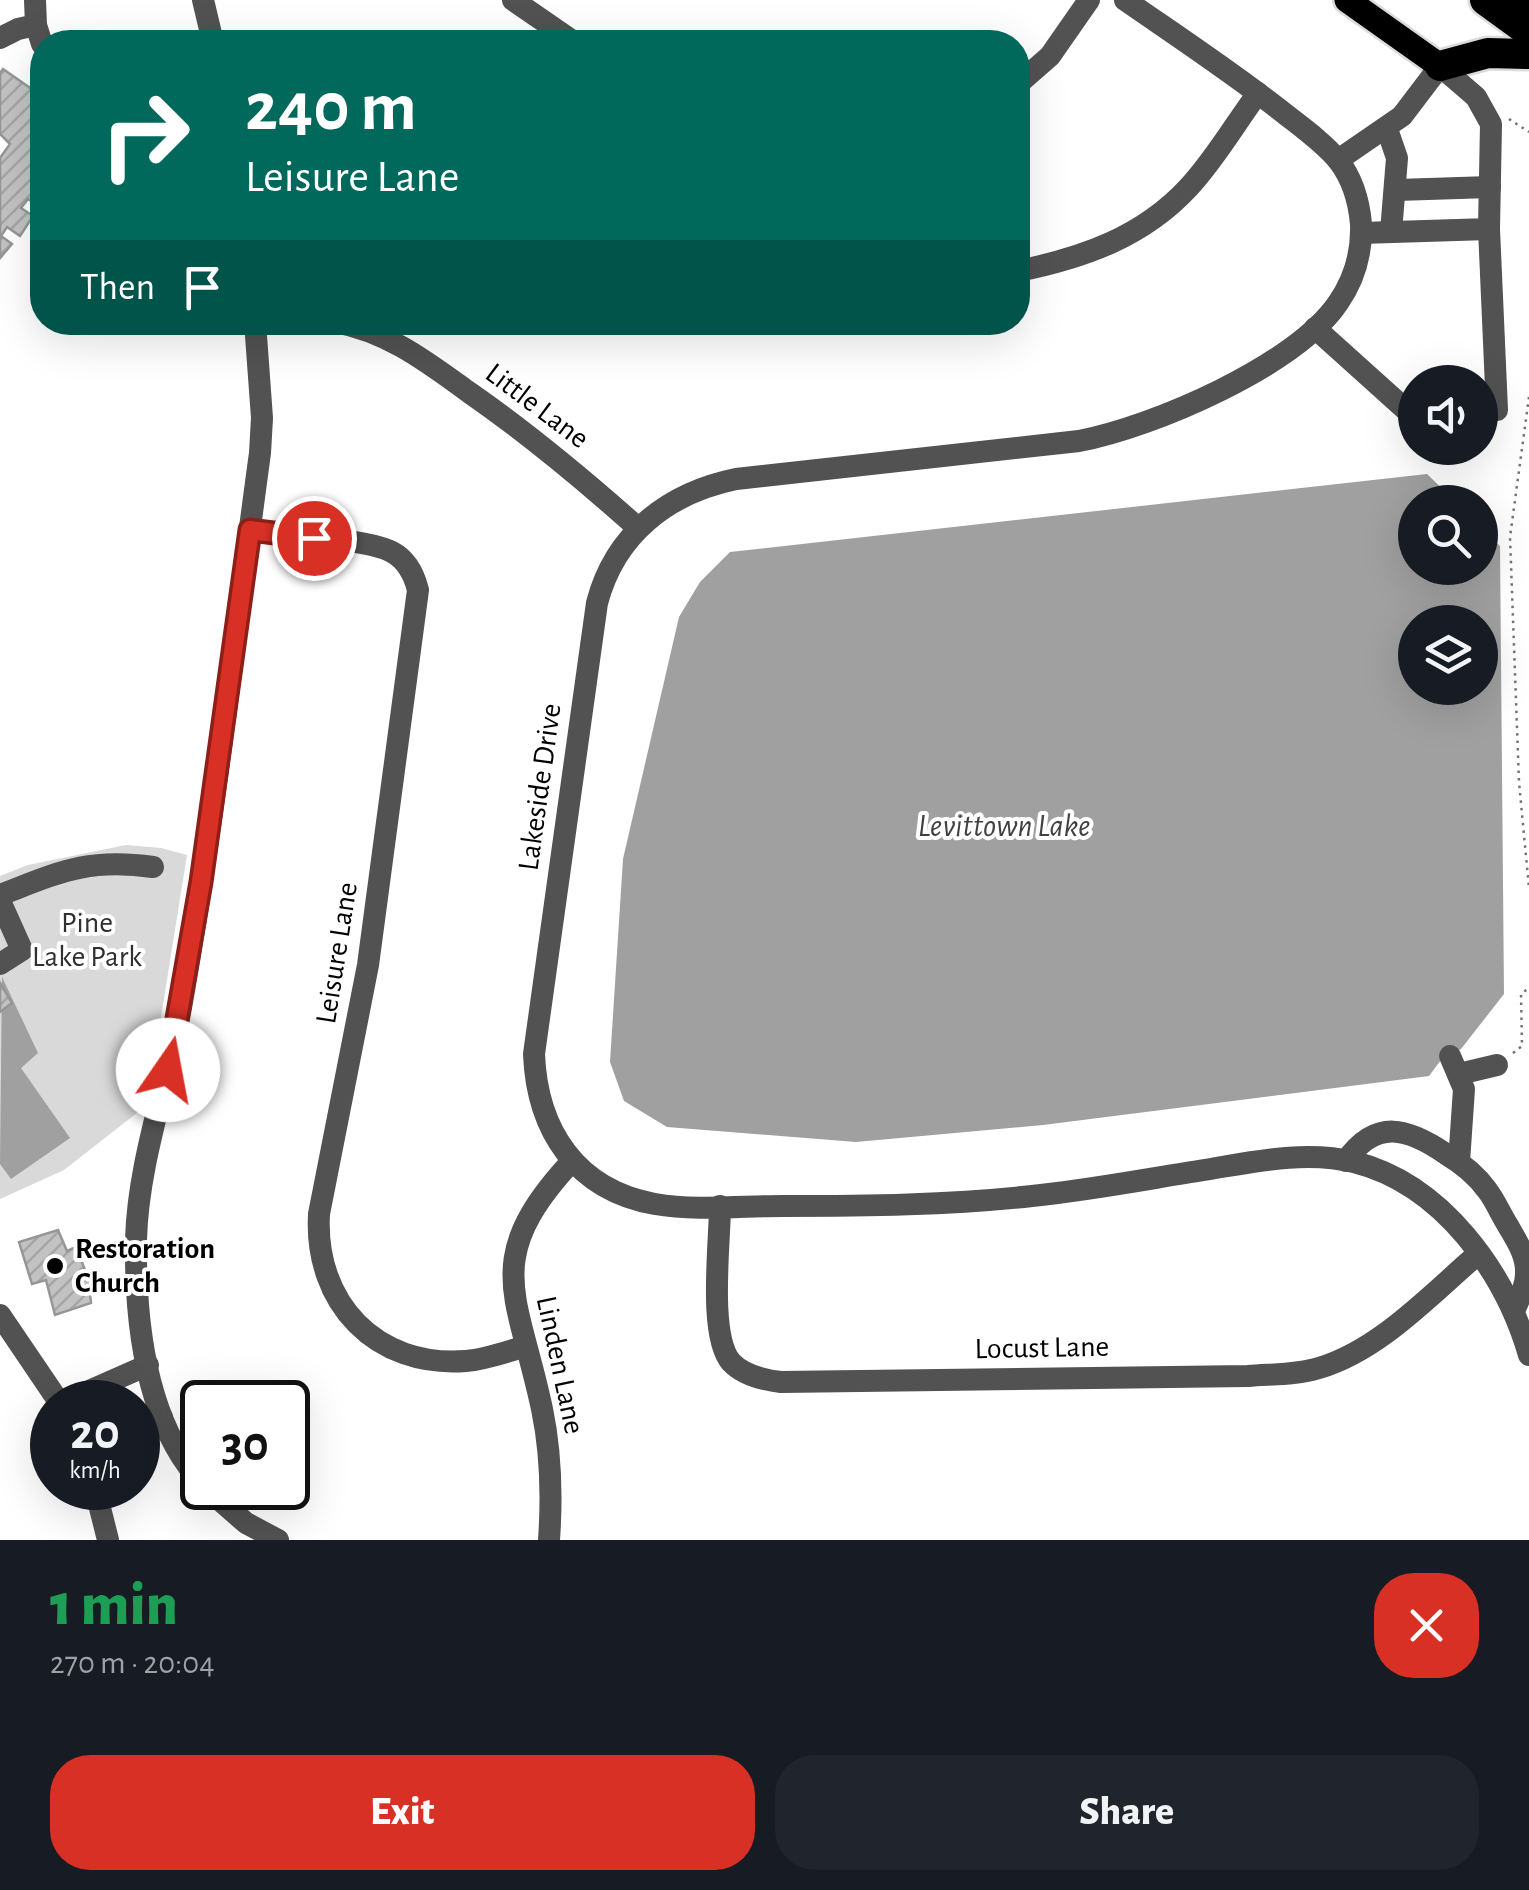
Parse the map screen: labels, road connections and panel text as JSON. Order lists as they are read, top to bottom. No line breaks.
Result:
{"streets":{"street":["Little Lane","Lakeside Drive","Leisure Lane","Locust Lane","Linden Lane"]},"crossings":[["Little Lane","Lakeside Drive"],["Lakeside Drive","Locust Lane"],["Lakeside Drive","Linden Lane"],["Leisure Lane","Linden Lane"]],"water":["Levittown Lake"],"parks":["Pine Lake Park"],"places":["Restoration Church"],"page":{"turn":["240 m","Leisure Lane"],"then":"Then","speed":"20 km/h","limit":"30","heading":["1 min","270 m · 20:04"],"buttons":["Exit","Share"]}}
